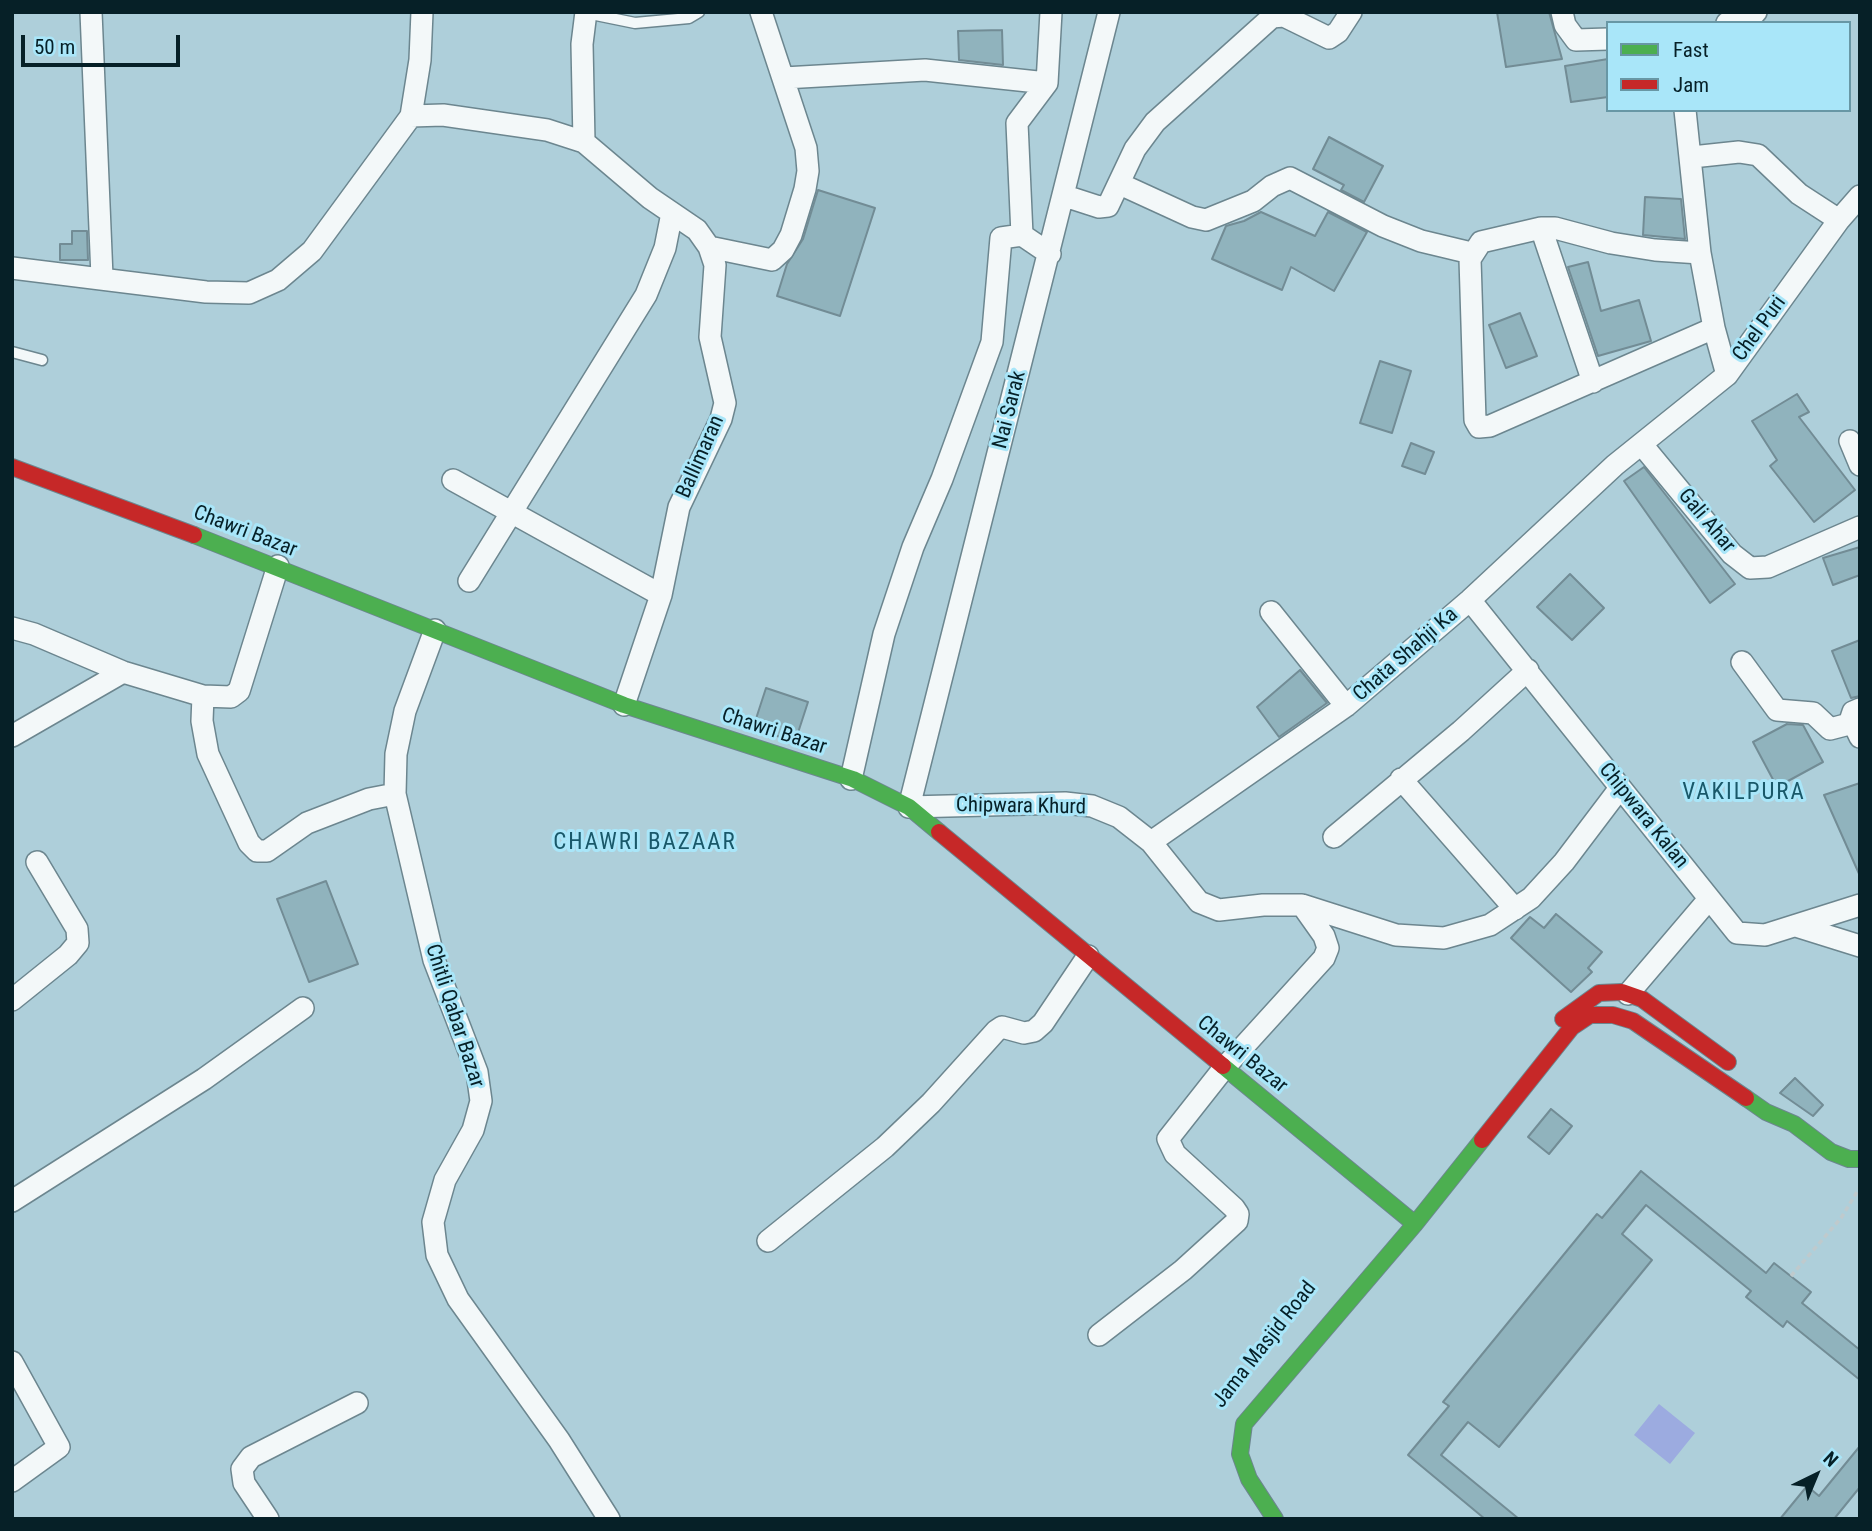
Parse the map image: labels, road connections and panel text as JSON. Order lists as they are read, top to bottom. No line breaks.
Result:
{"streets":{"street":["Chel Puri","Nai Sarak","Ballimaran","Gali Ahar","Chawri Bazar","Chata Shahji Ka","Chipwara Khurd","Chipwara Kalan","Chitli Qabar Bazar","Jama Masjid Road"]},"crossings":[["Chel Puri","Gali Ahar"],["Chel Puri","Chata Shahji Ka"],["Nai Sarak","Chawri Bazar"],["Nai Sarak","Chipwara Khurd"],["Ballimaran","Chawri Bazar"],["Gali Ahar","Chata Shahji Ka"],["Chawri Bazar","Chipwara Khurd"],["Chawri Bazar","Chitli Qabar Bazar"],["Chawri Bazar","Jama Masjid Road"],["Chata Shahji Ka","Chipwara Khurd"],["Chata Shahji Ka","Chipwara Kalan"],["Chipwara Khurd","Chipwara Kalan"]],"districts":["VAKILPURA","CHAWRI BAZAAR"],"legend":["Fast","Jam"],"scale_bar":"50 m","north":"top right"}
